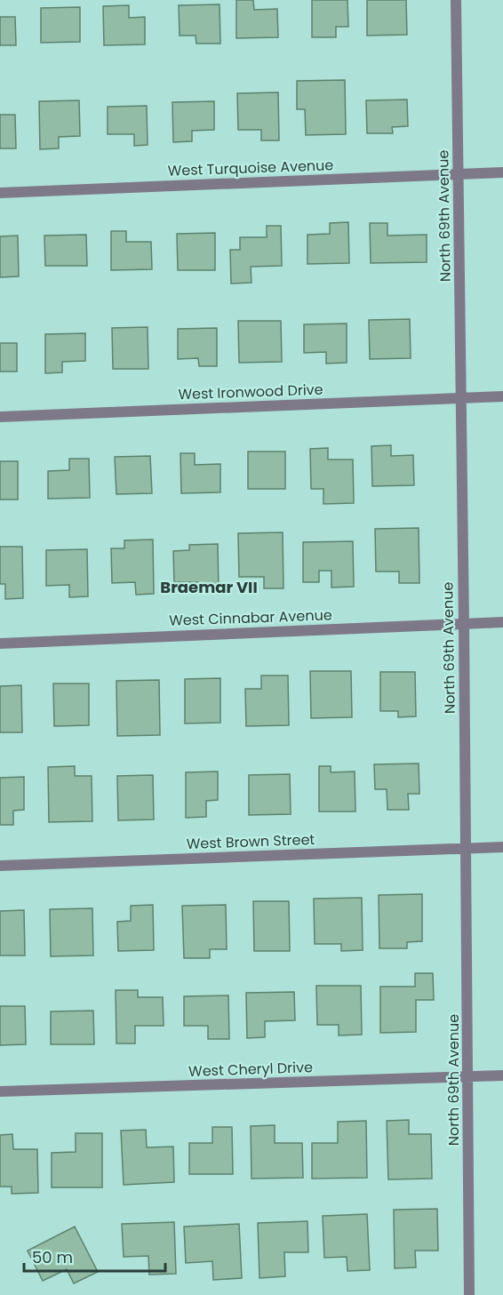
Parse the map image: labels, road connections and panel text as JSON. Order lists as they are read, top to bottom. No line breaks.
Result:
{"streets":{"street":["West Turquoise Avenue","North 69th Avenue","West Ironwood Drive","West Cinnabar Avenue","West Brown Street","West Cheryl Drive"]},"crossings":[["West Turquoise Avenue","North 69th Avenue"],["North 69th Avenue","West Ironwood Drive"],["North 69th Avenue","West Cinnabar Avenue"],["North 69th Avenue","West Brown Street"],["North 69th Avenue","West Cheryl Drive"]],"districts":["Braemar VII"],"scale_bar":"50 m"}
